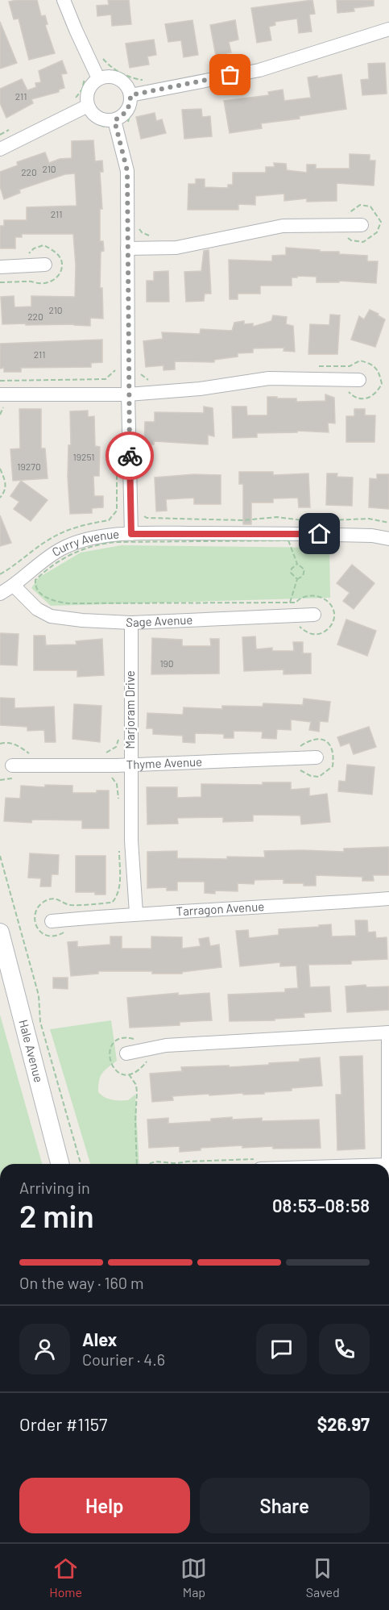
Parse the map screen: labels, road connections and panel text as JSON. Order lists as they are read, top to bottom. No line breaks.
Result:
{"streets":{"main road":["Hale Avenue"],"street":["Curry Avenue","Sage Avenue","Marjoram Drive","Thyme Avenue","Tarragon Avenue"]},"crossings":[["Curry Avenue","Sage Avenue"],["Sage Avenue","Marjoram Drive"],["Marjoram Drive","Thyme Avenue"],["Marjoram Drive","Tarragon Avenue"]],"house_numbers":["211","210","220","211","210","220","211","19251","19270","190"],"page":{"heading":["2 min","Arriving in","08:53–08:58"],"panel":["Alex","Courier · 4.6","Order #1157","$26.97"],"bar":"On the way · 160 m","buttons":["Help","Share"],"tabs":["Home","Map","Saved"]}}
